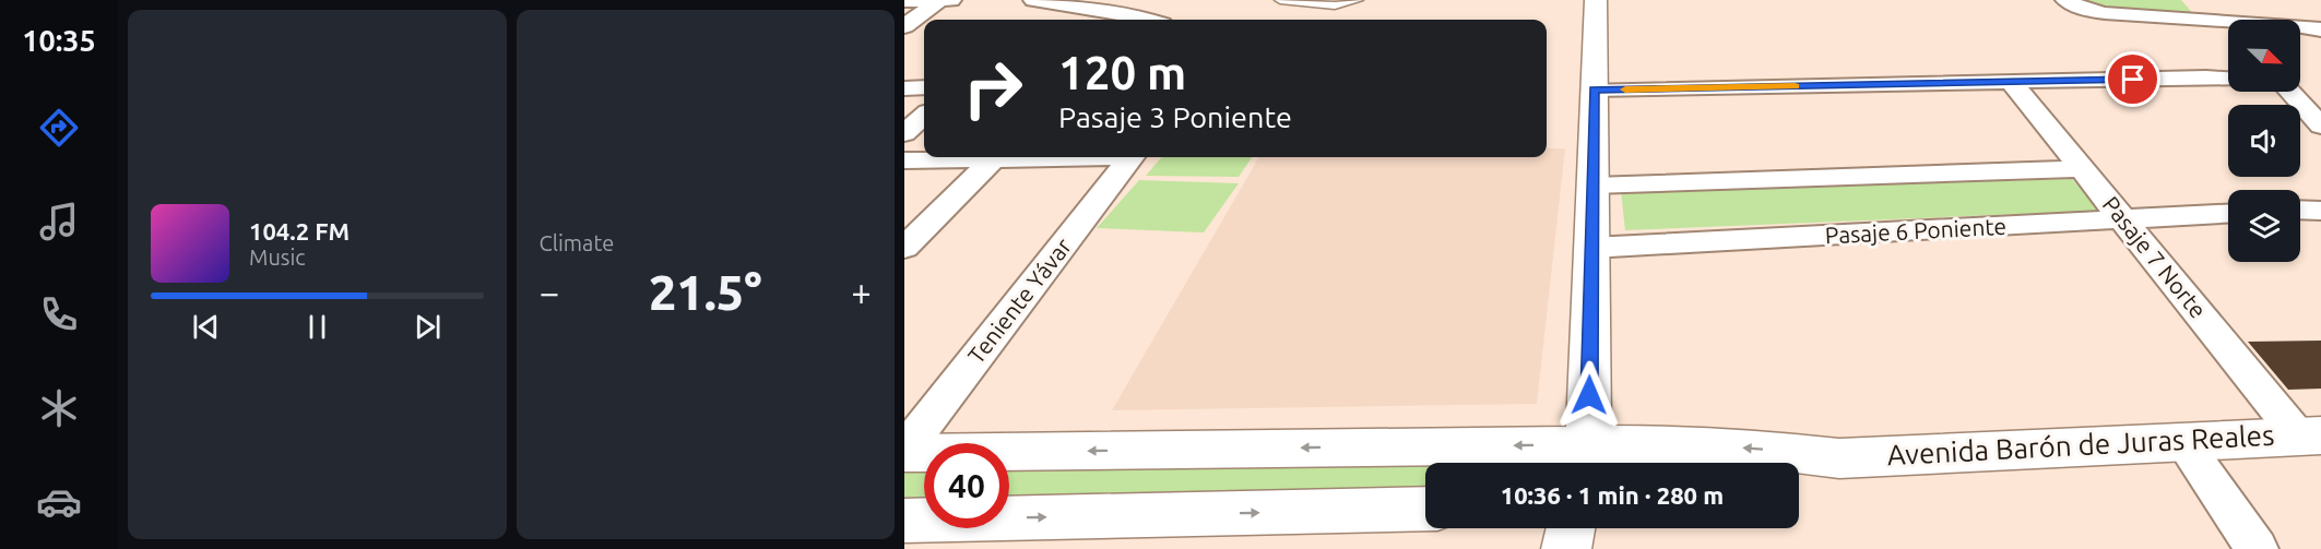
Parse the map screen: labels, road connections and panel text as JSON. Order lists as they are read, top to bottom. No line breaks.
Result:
{"streets":{"street":["Pasaje 6 Poniente","Pasaje 7 Norte","Teniente Yávar","Avenida Barón de Juras Reales"]},"crossings":[["Pasaje 6 Poniente","Pasaje 7 Norte"],["Pasaje 7 Norte","Avenida Barón de Juras Reales"],["Teniente Yávar","Avenida Barón de Juras Reales"]],"north":"bottom right","page":{"tabs":"10:35","tile":"Climate","turn":["120 m","Pasaje 3 Poniente"],"song":["104.2 FM","Music"],"heat":["−","21.5°","+"],"limit":"40","trip":"10:36 · 1 min · 280 m"}}
